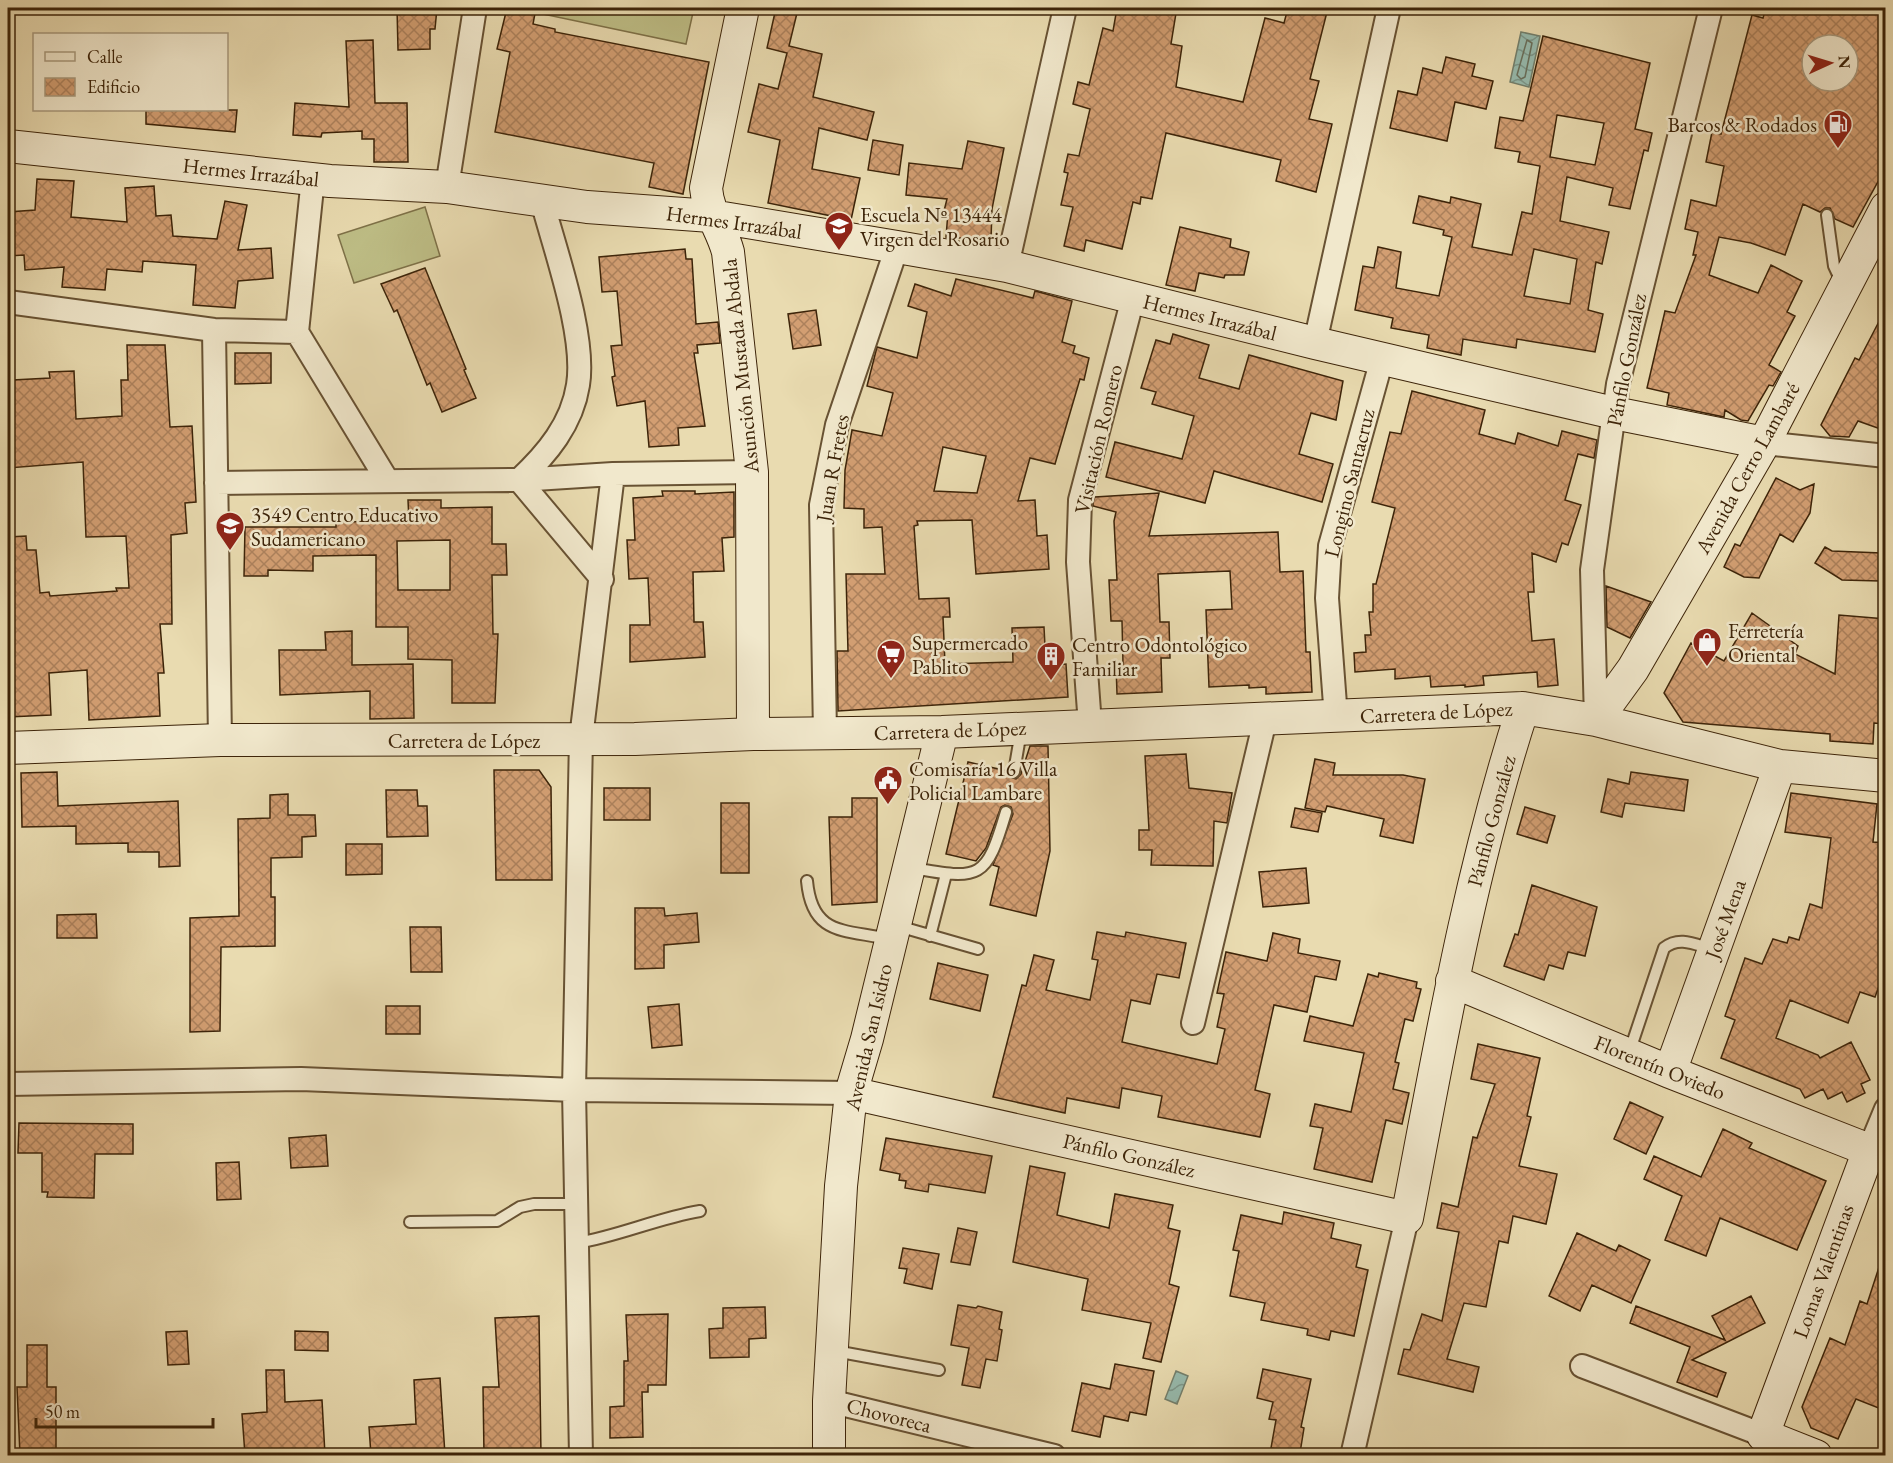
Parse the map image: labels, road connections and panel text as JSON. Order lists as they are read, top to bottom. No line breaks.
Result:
{"streets":{"street":["Hermes Irrazábal","Pánfilo González","Asunción Mustada Abdala","Visitación Romero","Juan R Fretes","Avenida Cerro Lambaré","Longino Santacruz","Carretera de López","José Mena","Avenida San Isidro","Florentín Oviedo","Lomas Valentinas","Chovoreca"]},"crossings":[["Hermes Irrazábal","Pánfilo González"],["Hermes Irrazábal","Asunción Mustada Abdala"],["Hermes Irrazábal","Visitación Romero"],["Hermes Irrazábal","Juan R Fretes"],["Hermes Irrazábal","Avenida Cerro Lambaré"],["Hermes Irrazábal","Longino Santacruz"],["Pánfilo González","Avenida Cerro Lambaré"],["Pánfilo González","Carretera de López"],["Pánfilo González","Avenida San Isidro"],["Pánfilo González","Florentín Oviedo"],["Asunción Mustada Abdala","Carretera de López"],["Visitación Romero","Carretera de López"],["Juan R Fretes","Carretera de López"],["Avenida Cerro Lambaré","Carretera de López"],["Longino Santacruz","Carretera de López"],["Carretera de López","José Mena"],["Carretera de López","Avenida San Isidro"],["José Mena","Florentín Oviedo"],["Avenida San Isidro","Chovoreca"],["Florentín Oviedo","Lomas Valentinas"]],"places":{"fuel station":["Barcos & Rodados"],"school or university":["Escuela Nº 13444 Virgen del Rosario","3549 Centro Educativo Sudamericano"],"shop":["Ferretería Oriental"],"supermarket":["Supermercado Pablito"],"building":["Centro Odontológico Familiar"],"public building":["Comisaría 16 Villa Policial Lambare"]},"legend":["Calle","Edificio"],"scale_bar":"50 m","north":"right"}
